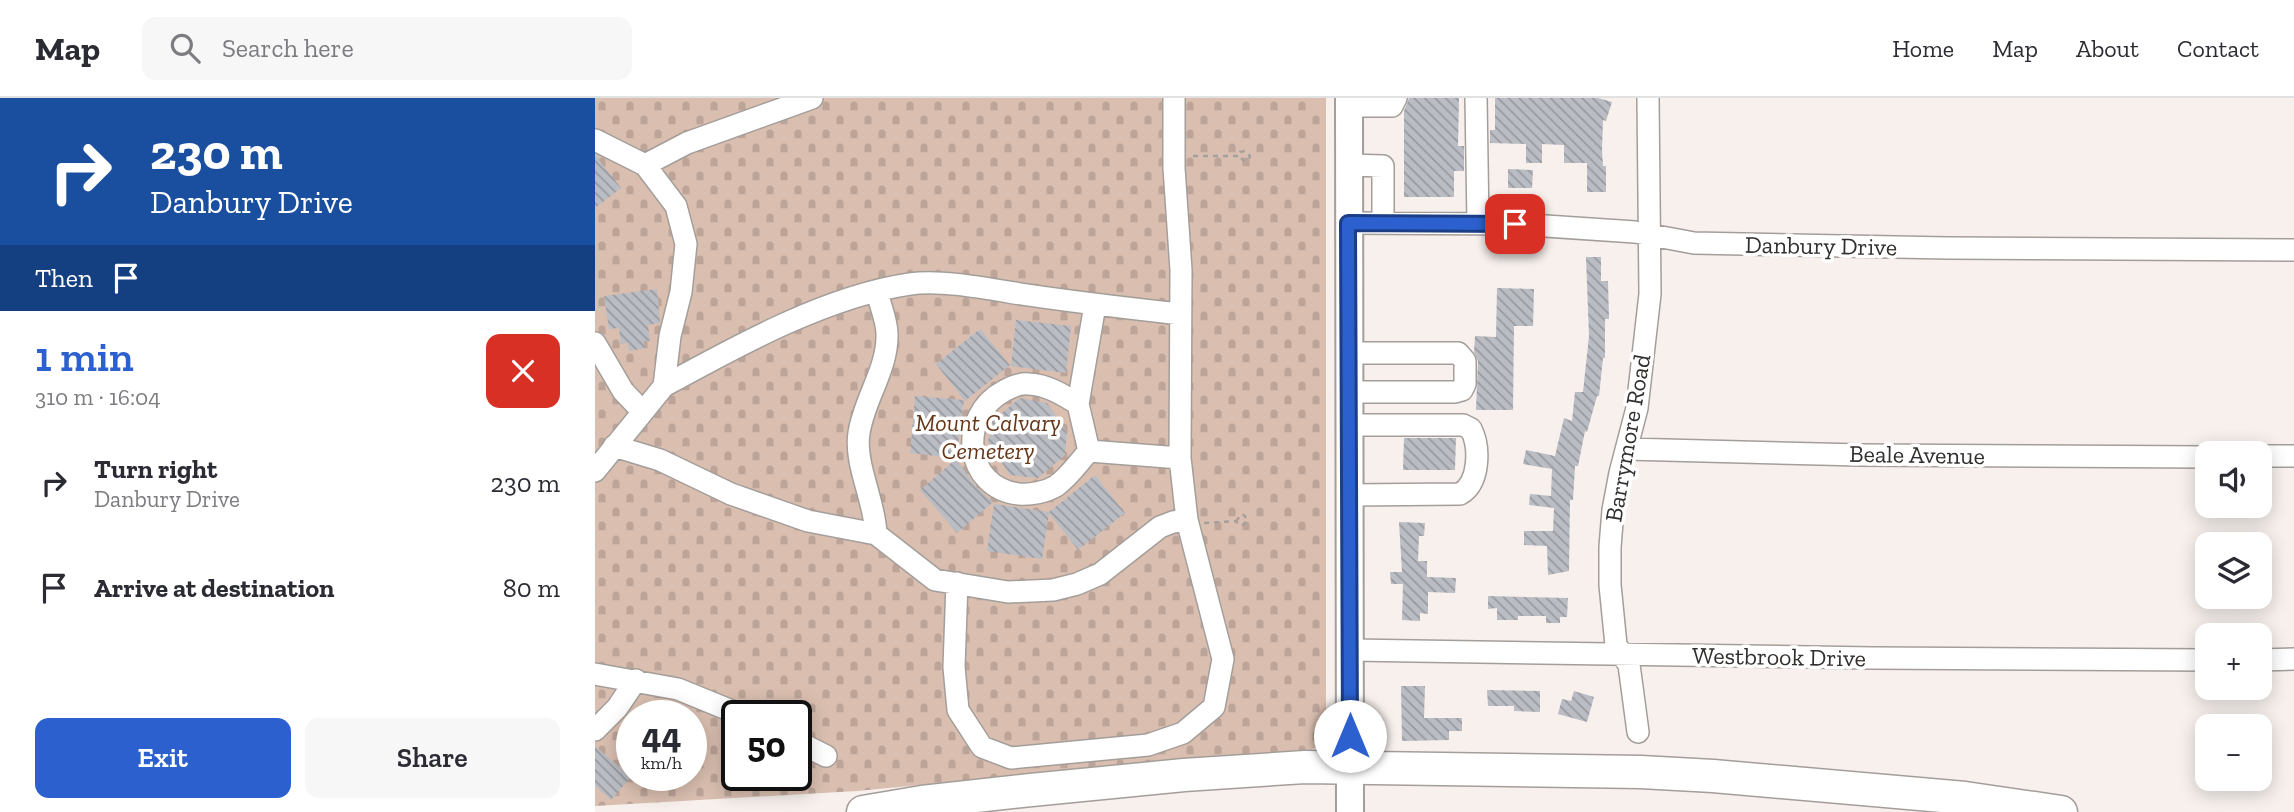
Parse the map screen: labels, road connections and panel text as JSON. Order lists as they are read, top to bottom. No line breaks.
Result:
{"streets":{"street":["Danbury Drive","Barrymore Road","Beale Avenue","Westbrook Drive"]},"crossings":[["Danbury Drive","Barrymore Road"],["Barrymore Road","Beale Avenue"],["Barrymore Road","Westbrook Drive"]],"parks":["Mount Calvary Cemetery"],"page":{"header":"Map","search":"Search here","nav":["Home","Map","About","Contact"],"turn":["230 m","Danbury Drive"],"then":"Then","heading":["1 min","310 m · 16:04"],"list":[{"name":"Turn right","note":"Danbury Drive","value":"230 m"},{"name":"Arrive at destination","value":"80 m"}],"map_buttons":["+","−"],"speed":"44 km/h","limit":"50","buttons":["Exit","Share"]}}
